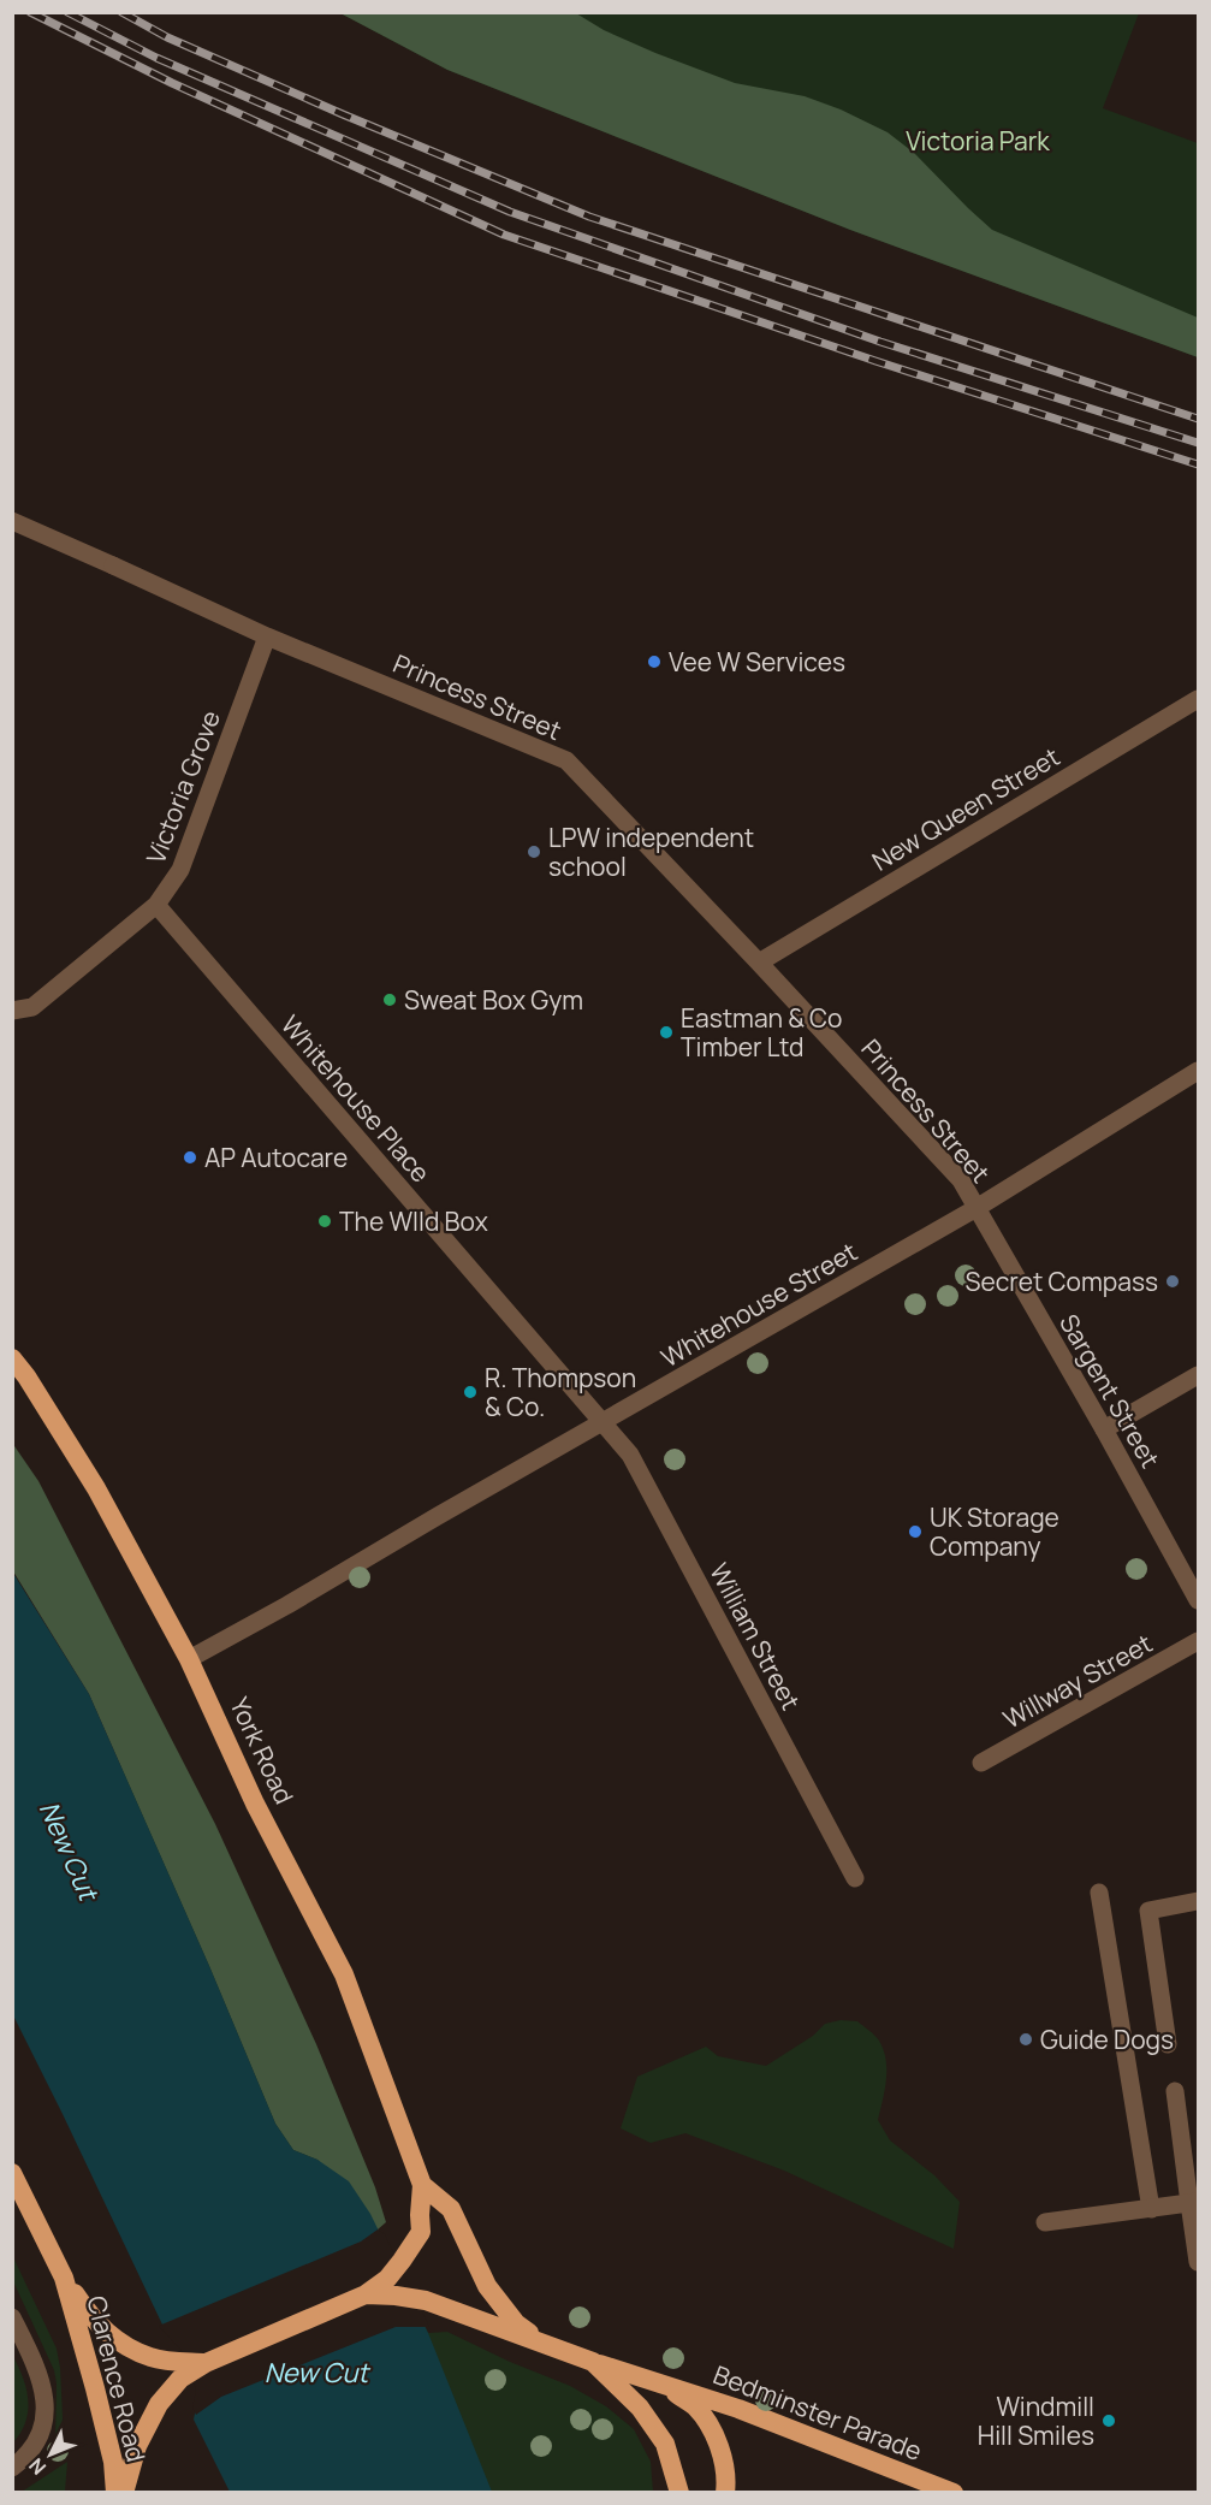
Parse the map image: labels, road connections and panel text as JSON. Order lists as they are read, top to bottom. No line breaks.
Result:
{"streets":{"highway":["York Road","Clarence Road","Bedminster Parade"],"street":["Princess Street","Victoria Grove","New Queen Street","Whitehouse Place","Whitehouse Street","Sargent Street","William Street","Willway Street"]},"crossings":[["Princess Street","Victoria Grove"],["Princess Street","New Queen Street"],["Princess Street","Whitehouse Street"],["Princess Street","Sargent Street"],["Victoria Grove","Whitehouse Place"],["Whitehouse Place","Whitehouse Street"],["Whitehouse Place","William Street"],["Whitehouse Street","Sargent Street"],["Whitehouse Street","William Street"],["Whitehouse Street","York Road"],["York Road","Clarence Road"],["York Road","Bedminster Parade"]],"water":["New Cut"],"parks":["Victoria Park"],"places":["Vee W Services","LPW independent school","Sweat Box Gym","Eastman & Co Timber Ltd","AP Autocare","The WIld Box","Secret Compass","R. Thompson & Co.","UK Storage Company","Guide Dogs","Windmill Hill Smiles"],"north":"bottom left"}
